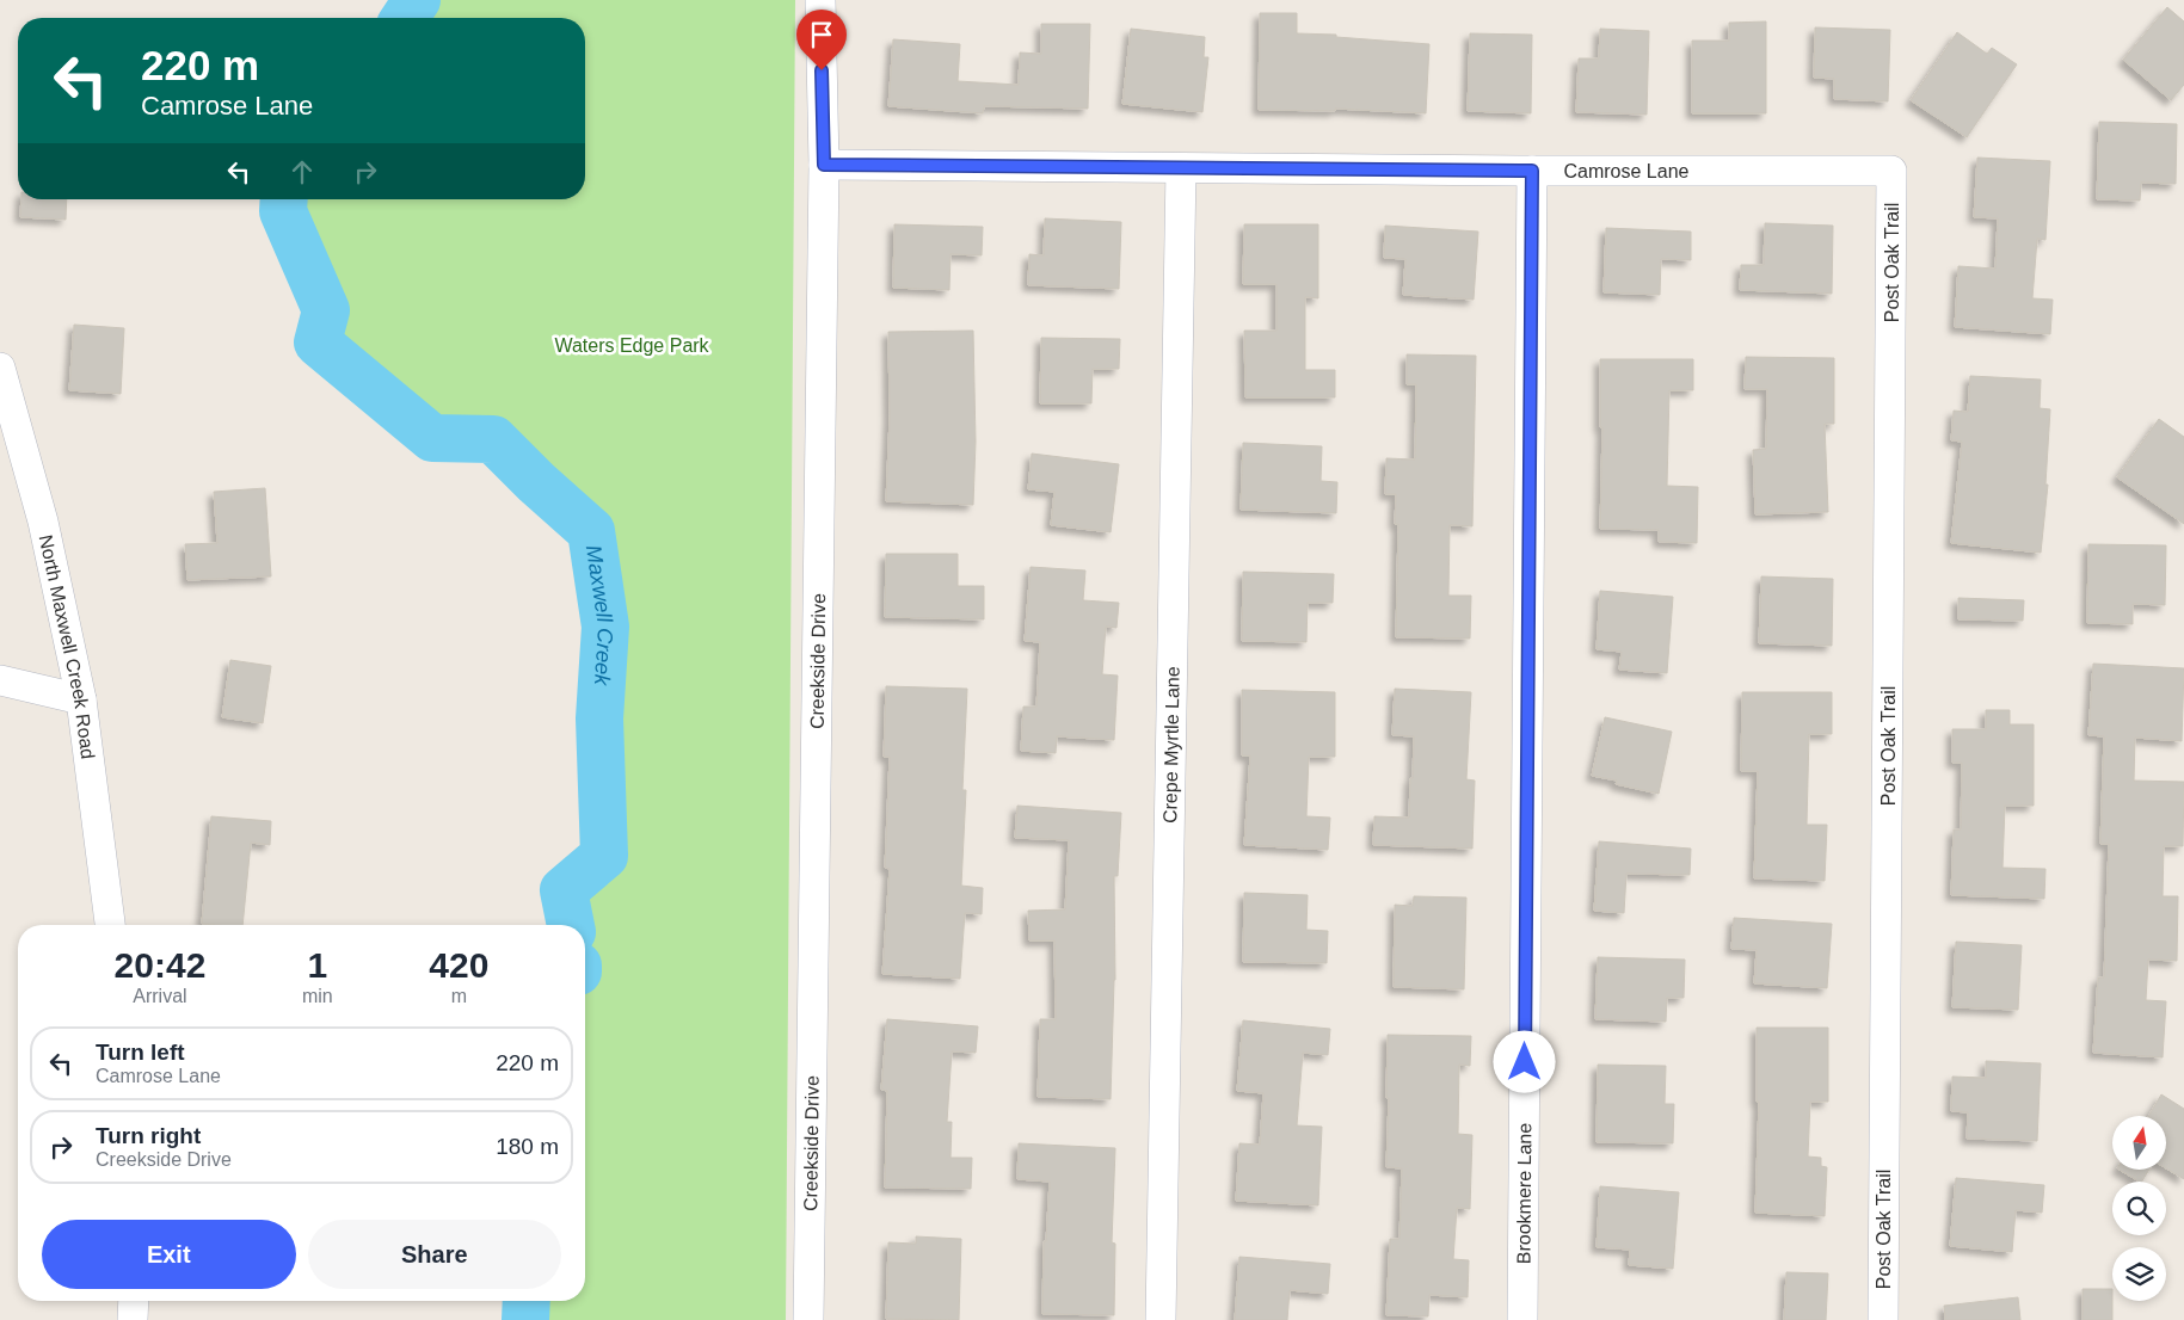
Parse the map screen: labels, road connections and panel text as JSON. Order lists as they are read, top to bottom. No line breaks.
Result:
{"streets":{"street":["Camrose Lane","Post Oak Trail","North Maxwell Creek Road","Creekside Drive","Crepe Myrtle Lane","Brookmere Lane"]},"crossings":[["Camrose Lane","Post Oak Trail"],["Camrose Lane","Creekside Drive"],["Camrose Lane","Crepe Myrtle Lane"],["Camrose Lane","Brookmere Lane"]],"water":["Maxwell Creek"],"parks":["Waters Edge Park"],"north":"top","page":{"turn":["220 m","Camrose Lane"],"eta":["20:42","Arrival","1","min","420","m"],"list":[{"name":"Turn left","note":"Camrose Lane","value":"220 m"},{"name":"Turn right","note":"Creekside Drive","value":"180 m"}],"buttons":["Exit","Share"]}}
